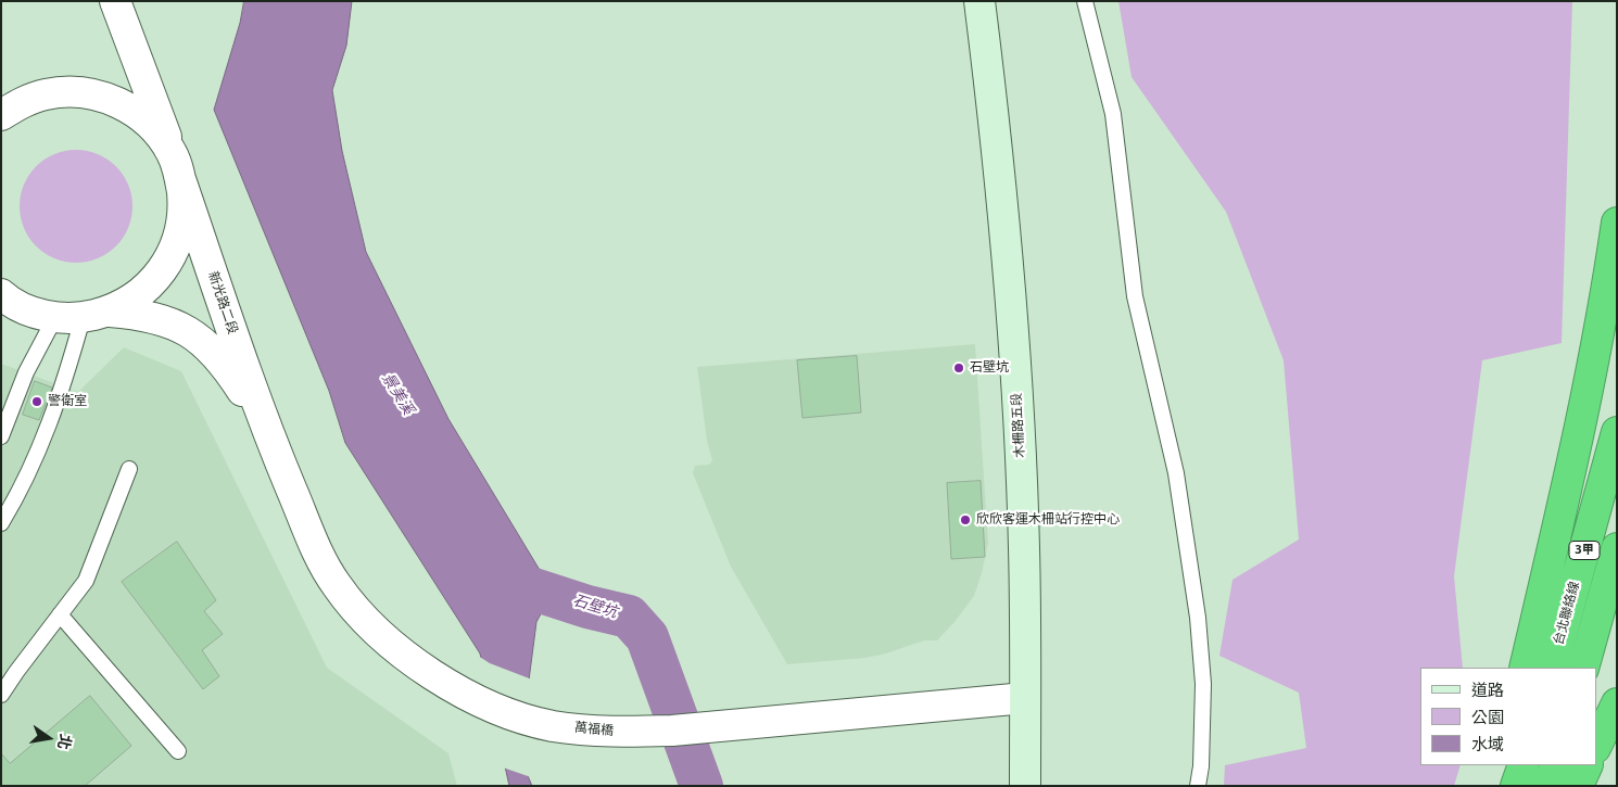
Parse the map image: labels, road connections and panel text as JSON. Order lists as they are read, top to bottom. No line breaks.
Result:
{"streets":{"highway":["3甲","台北聯絡線"],"main road":["木柵路五段"],"street":["新光路二段","萬福橋"]},"crossings":[["新光路二段","萬福橋"],["木柵路五段","萬福橋"]],"water":["景美溪","石壁坑"],"places":["石壁坑","警衛室","欣欣客運木柵站行控中心"],"legend":["道路","公園","水域"],"north":"right"}
